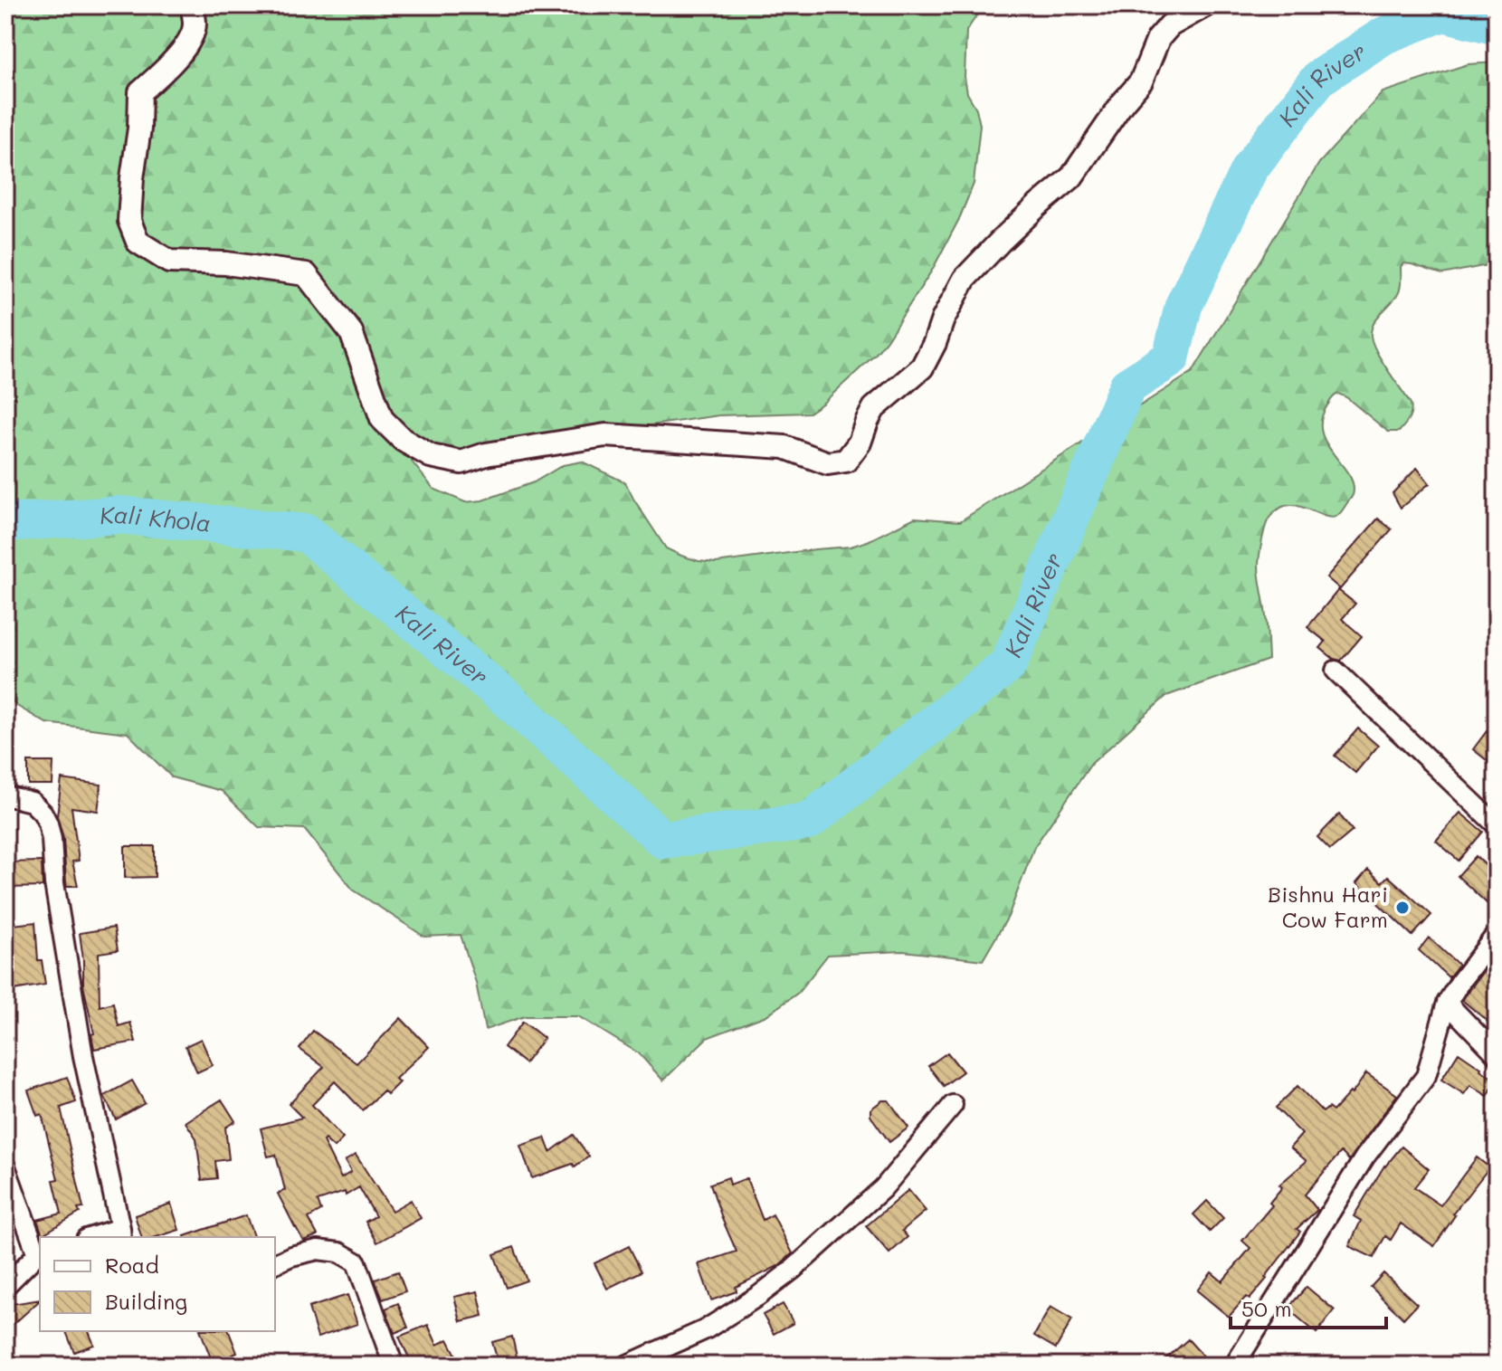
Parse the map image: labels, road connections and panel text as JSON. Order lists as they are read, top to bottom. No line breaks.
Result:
{"water":["Kali River","Kali Khola"],"places":["Bishnu Hari Cow Farm"],"legend":["Road","Building"],"scale_bar":"50 m"}
